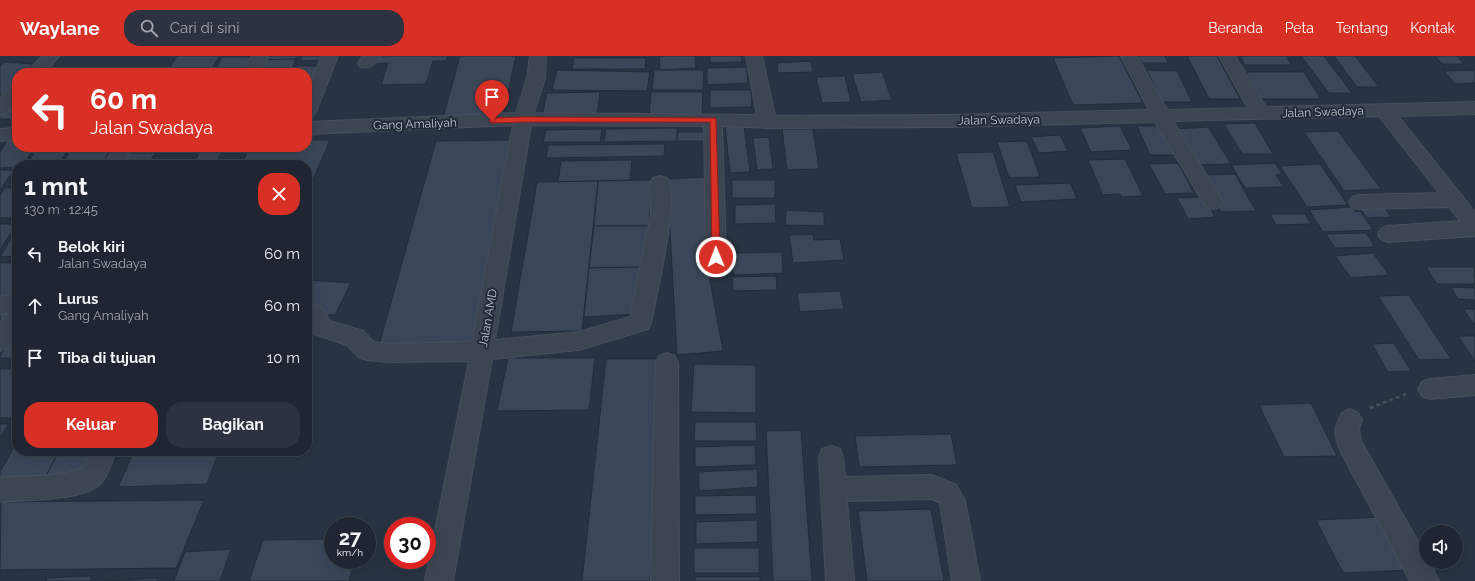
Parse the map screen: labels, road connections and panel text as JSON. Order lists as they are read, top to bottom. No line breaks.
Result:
{"streets":{"street":["Jalan Swadaya","Gang Amaliyah","Jalan AMD"]},"crossings":[["Jalan Swadaya","Gang Amaliyah"],["Jalan Swadaya","Jalan AMD"],["Gang Amaliyah","Jalan AMD"]],"page":{"header":"Waylane","search":"Cari di sini","nav":["Beranda","Peta","Tentang","Kontak"],"turn":["60 m","Jalan Swadaya"],"heading":["1 mnt","130 m · 12:45"],"list":[{"name":"Belok kiri","note":"Jalan Swadaya","value":"60 m"},{"name":"Lurus","note":"Gang Amaliyah","value":"60 m"},{"name":"Tiba di tujuan","value":"10 m"}],"buttons":["Keluar","Bagikan"],"speed":"27 km/h","limit":"30"}}
